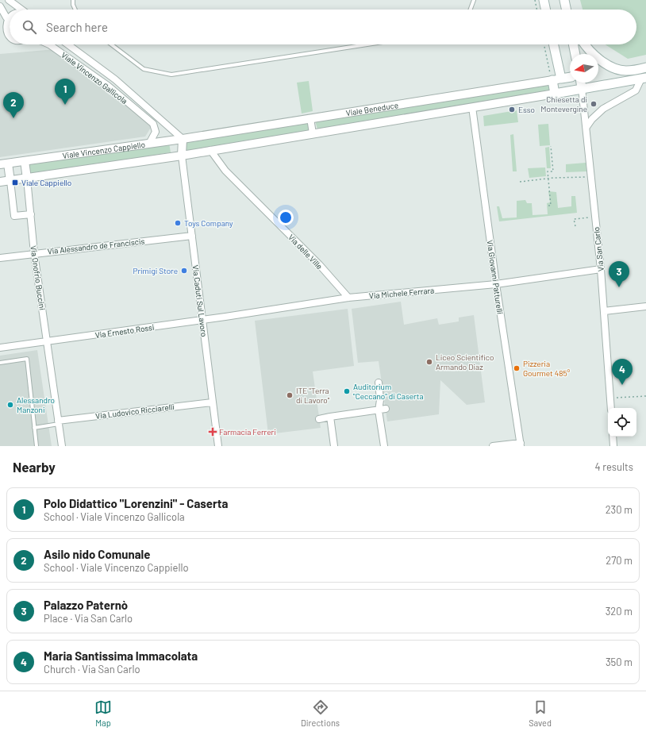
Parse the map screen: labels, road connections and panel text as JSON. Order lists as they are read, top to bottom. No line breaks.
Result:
{"streets":{"street":["Viale Vincenzo Gallicola","Viale Beneduce","Viale Vincenzo Cappiello","Via Alessandro de Franciscis","Via San Carlo","Via delle Ville","Via Giovanni Patturelli","Via Onofrio Buccini","Via Michele Ferrara","Via Caduti Sul Lavoro","Via Ernesto Rossi","Via Ludovico Ricciarelli"]},"crossings":[["Viale Vincenzo Gallicola","Viale Beneduce"],["Viale Vincenzo Gallicola","Viale Vincenzo Cappiello"],["Viale Beneduce","Viale Vincenzo Cappiello"],["Viale Beneduce","Via delle Ville"],["Viale Beneduce","Via Giovanni Patturelli"],["Viale Beneduce","Via Caduti Sul Lavoro"],["Via Alessandro de Franciscis","Via Onofrio Buccini"],["Via Alessandro de Franciscis","Via Caduti Sul Lavoro"],["Via San Carlo","Via Michele Ferrara"],["Via delle Ville","Via Michele Ferrara"],["Via Giovanni Patturelli","Via Michele Ferrara"],["Via Onofrio Buccini","Via Ernesto Rossi"],["Via Onofrio Buccini","Via Ludovico Ricciarelli"],["Via Michele Ferrara","Via Caduti Sul Lavoro"],["Via Michele Ferrara","Via Ernesto Rossi"],["Via Caduti Sul Lavoro","Via Ernesto Rossi"],["Via Caduti Sul Lavoro","Via Ludovico Ricciarelli"]],"places":{"other":["Chiesetta di Montevergine","Esso","Toys Company","Primigi Store","Liceo Scientifico Armando Diaz","Pizzeria Gourmet 485°","Auditorium \"Ceccano\" di Caserta","ITE \"Terra di Lavoro\"","Alessandro Manzoni"],"transit":["Viale Cappiello"],"health":["Farmacia Ferreri"]},"north":"left","page":{"search":"Search here","pins":["1","2","3","4"],"heading":["Nearby","4 results"],"list":[{"mark":"1","name":"Polo Didattico \"Lorenzini\" - Caserta","note":"School · Viale Vincenzo Gallicola","value":"230 m"},{"mark":"2","name":"Asilo nido Comunale","note":"School · Viale Vincenzo Cappiello","value":"270 m"},{"mark":"3","name":"Palazzo Paternò","note":"Place · Via San Carlo","value":"320 m"},{"mark":"4","name":"Maria Santissima Immacolata","note":"Church · Via San Carlo","value":"350 m"}],"nav":["Map","Directions","Saved"]}}
